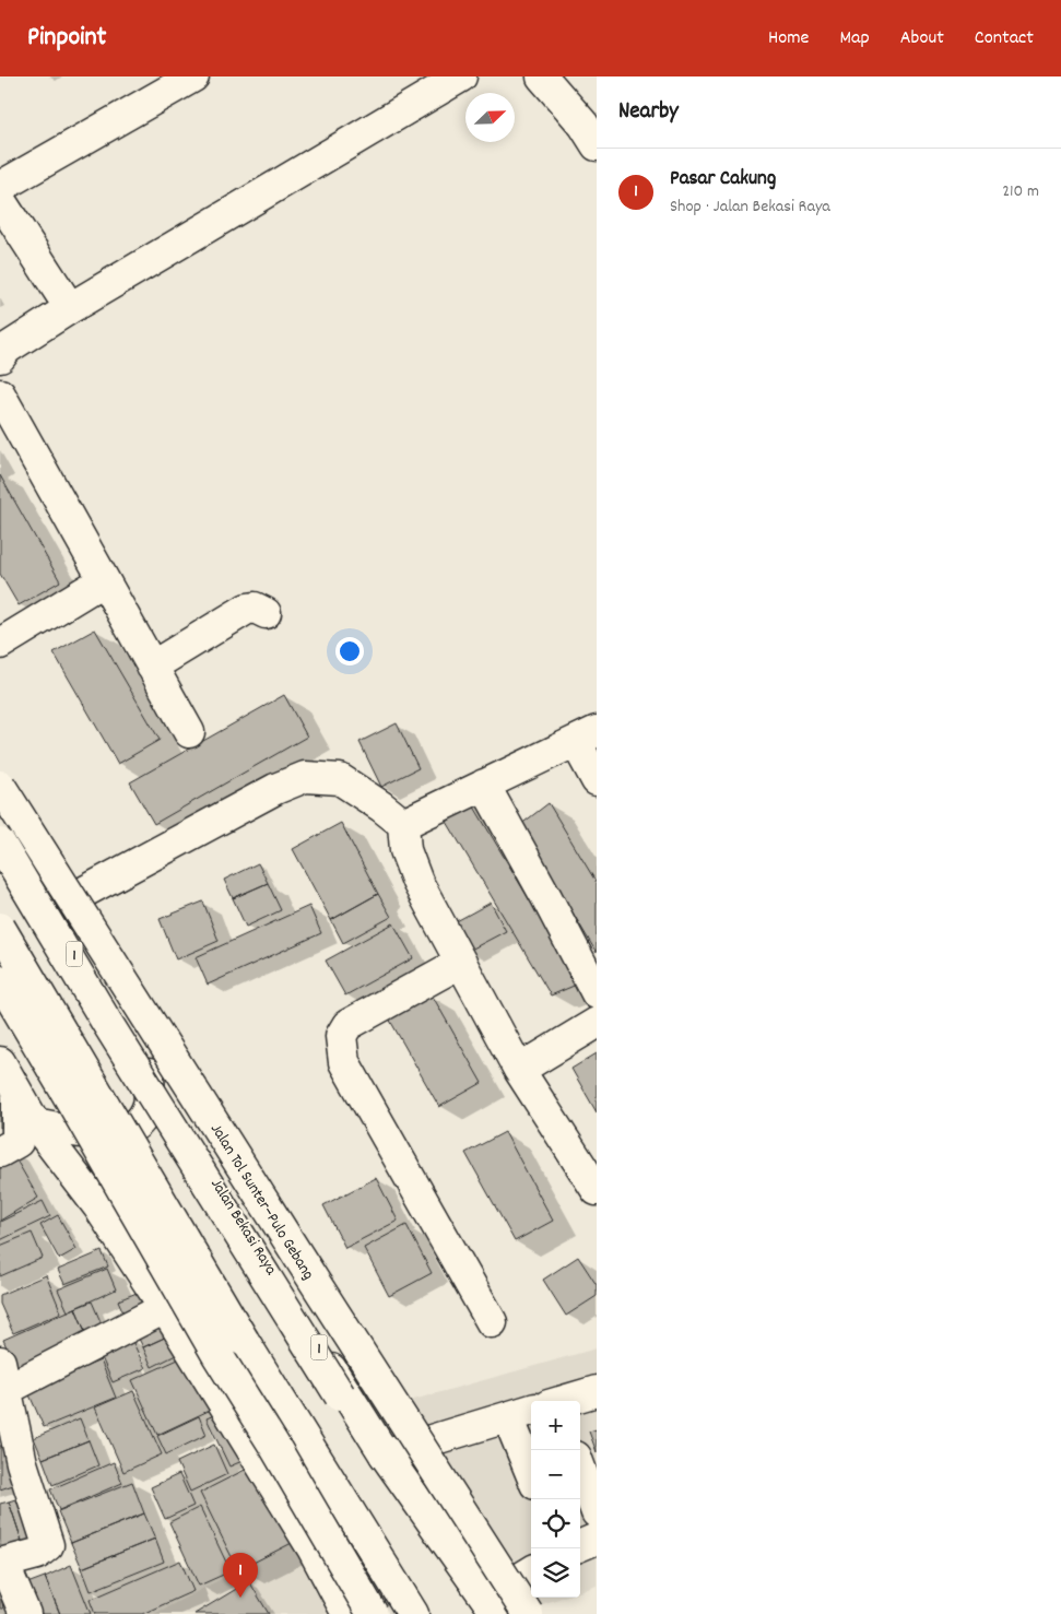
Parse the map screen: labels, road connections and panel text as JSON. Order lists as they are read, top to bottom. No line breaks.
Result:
{"streets":{"main road":["1","Jalan Tol Sunter–Pulo Gebang","Jalan Bekasi Raya"]},"north":"top right","page":{"header":"Pinpoint","nav":["Home","Map","About","Contact"],"heading":"Nearby","list":[{"mark":"1","name":"Pasar Cakung","note":"Shop · Jalan Bekasi Raya","value":"210 m"}],"map_buttons":["+","−"],"pins":"1"}}
